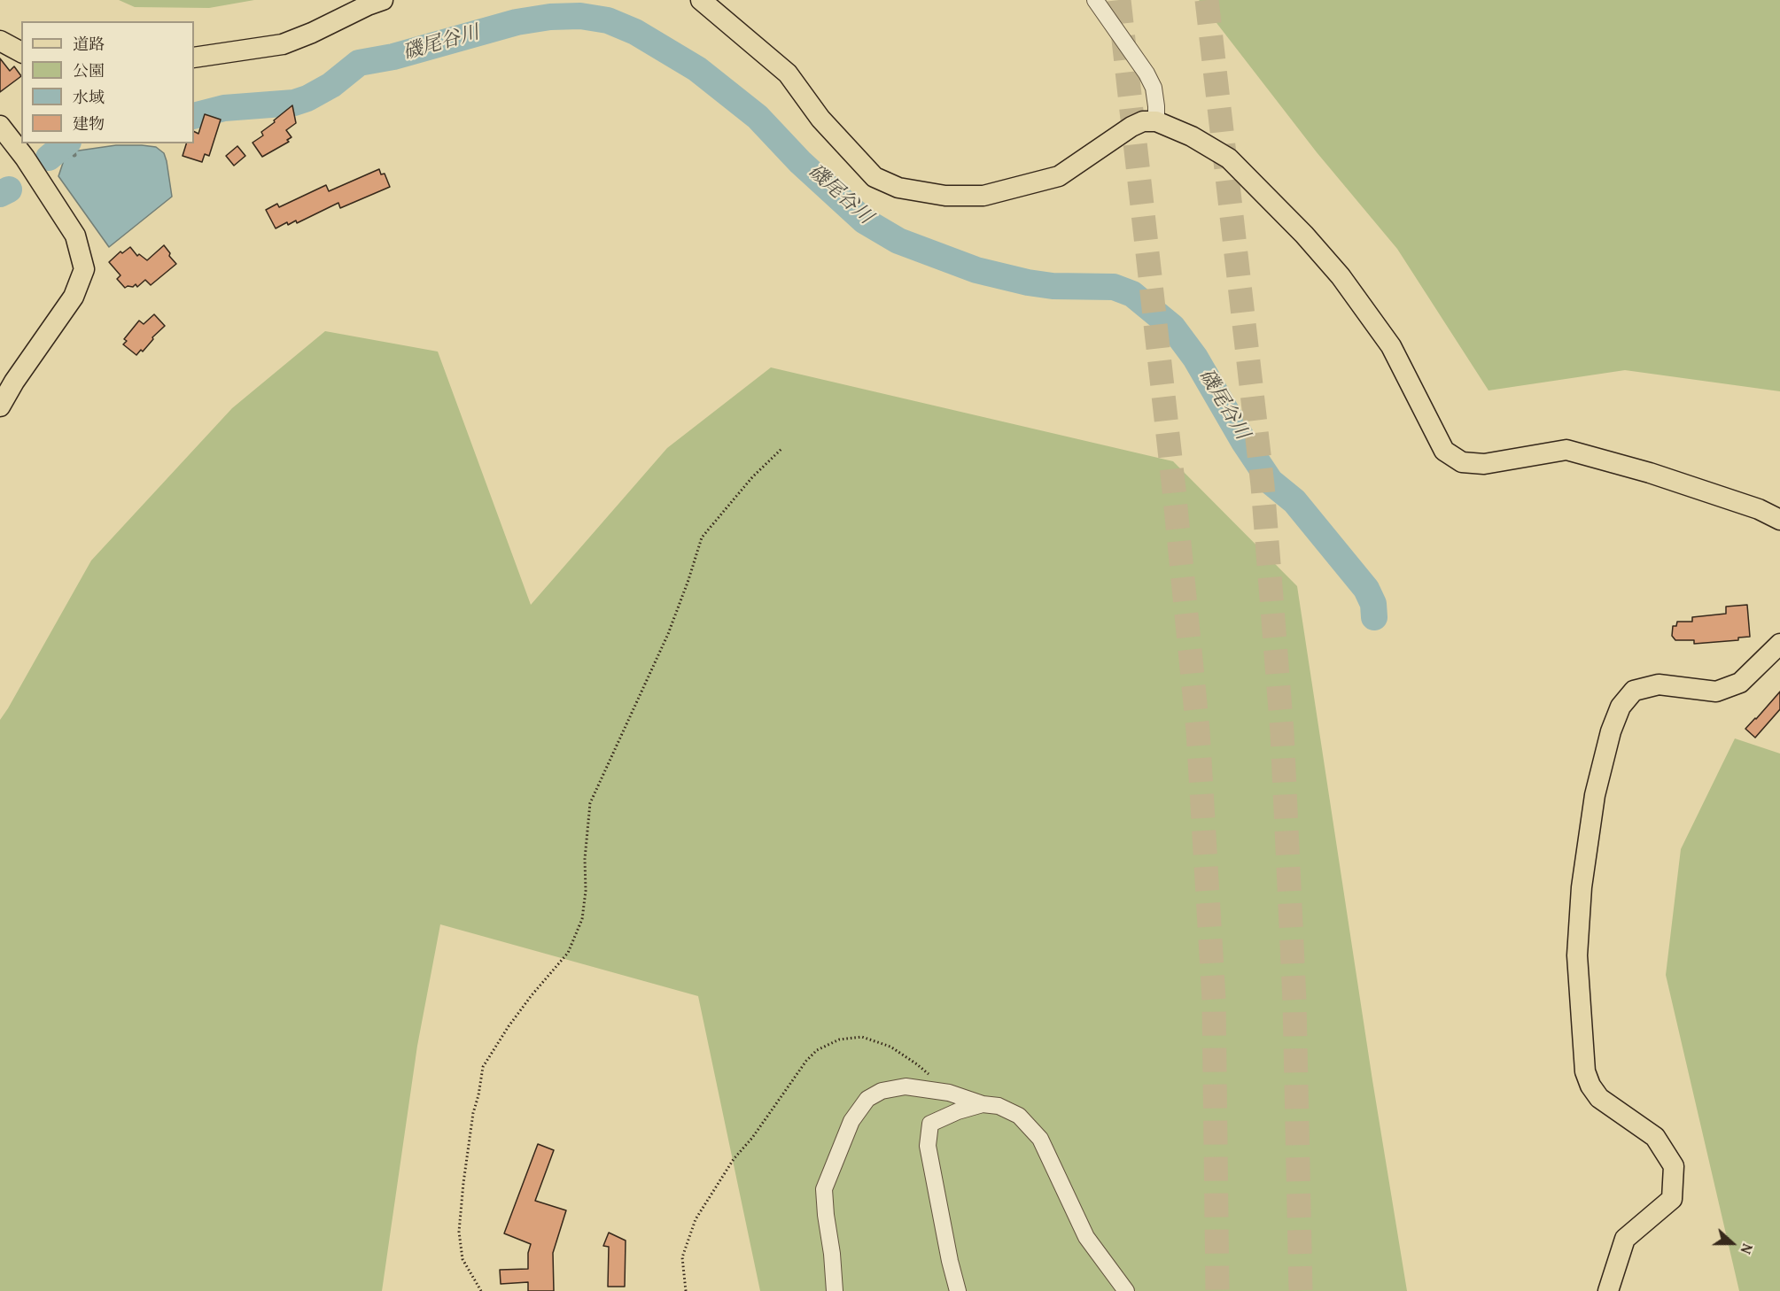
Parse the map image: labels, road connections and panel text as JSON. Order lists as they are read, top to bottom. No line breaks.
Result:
{"water":["磯尾谷川"],"legend":["道路","公園","水域","建物"],"north":"right"}
